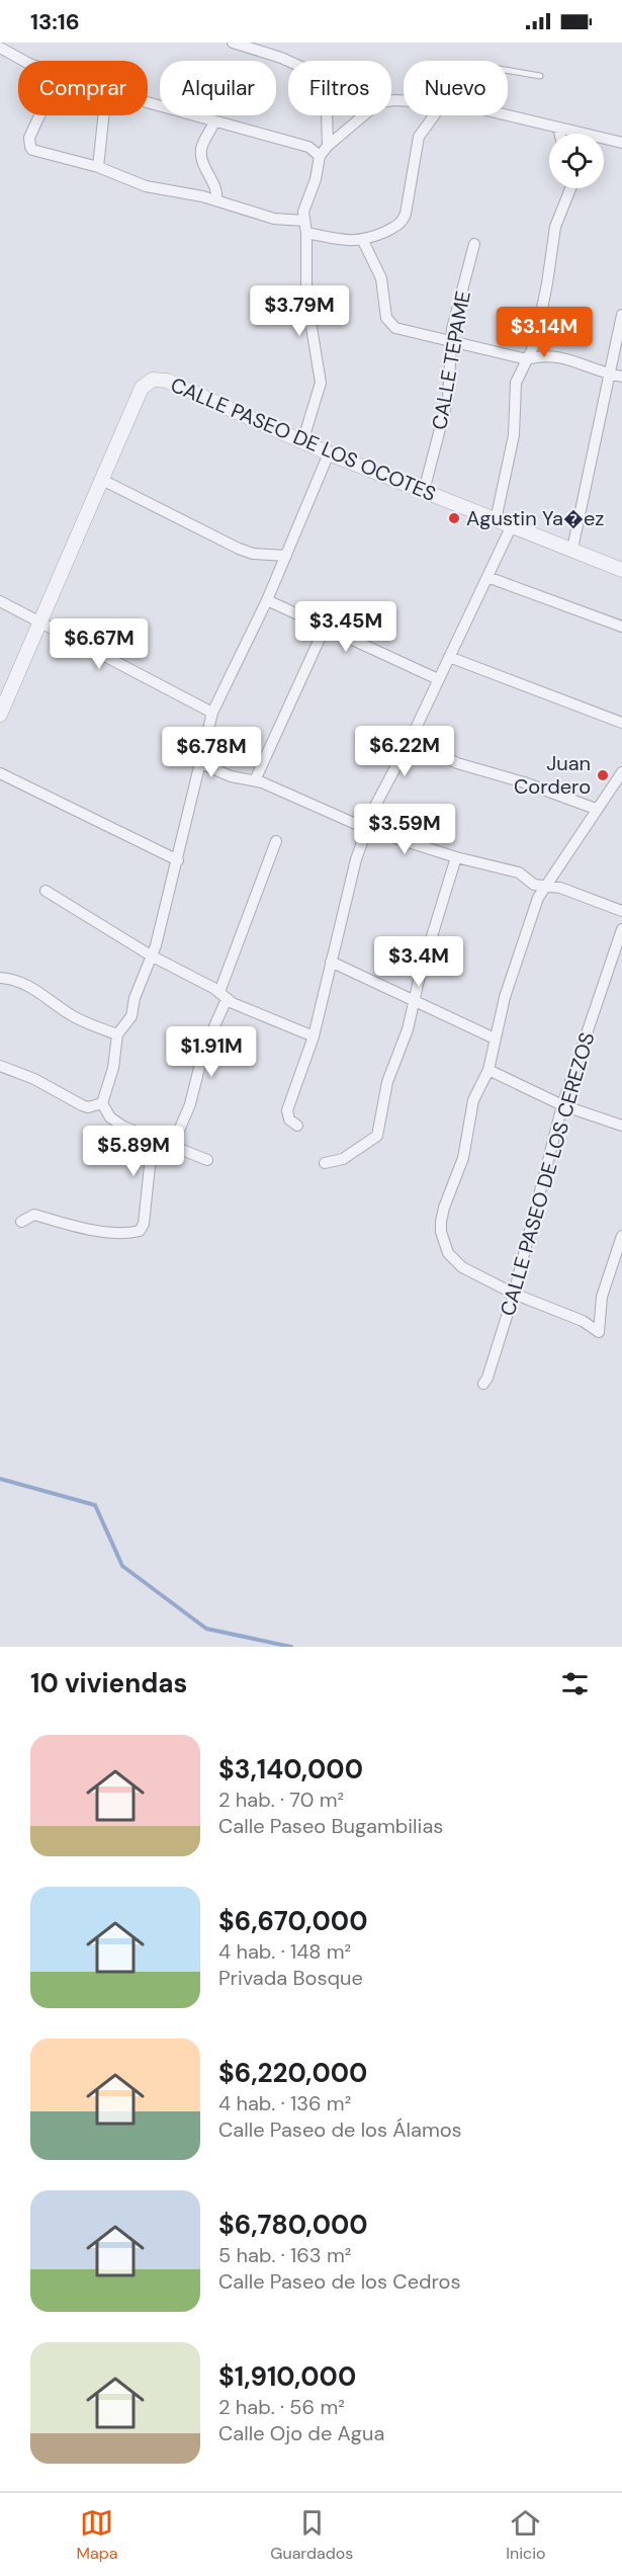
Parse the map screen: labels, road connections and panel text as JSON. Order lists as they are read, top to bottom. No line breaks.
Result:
{"streets":{"street":["CALLE TEPAME","CALLE PASEO DE LOS OCOTES","CALLE PASEO DE LOS CEREZOS"]},"crossings":[["CALLE TEPAME","CALLE PASEO DE LOS OCOTES"]],"places":["Agustin Ya�ez","Juan Cordero"],"page":{"status":"13:16","chip":["Comprar","Alquilar","Filtros","Nuevo"],"price":["$3.79M","$3.14M","$3.45M","$6.67M","$6.22M","$6.78M","$3.59M","$3.4M","$1.91M","$5.89M"],"heading":"10 viviendas","list":[{"name":"$3,140,000","note":"2 hab. · 70 m² · Calle Paseo Bugambilias"},{"name":"$6,670,000","note":"4 hab. · 148 m² · Privada Bosque"},{"name":"$6,220,000","note":"4 hab. · 136 m² · Calle Paseo de los Álamos"},{"name":"$6,780,000","note":"5 hab. · 163 m² · Calle Paseo de los Cedros"},{"name":"$1,910,000","note":"2 hab. · 56 m² · Calle Ojo de Agua"}],"tabs":["Mapa","Guardados","Inicio"]}}
